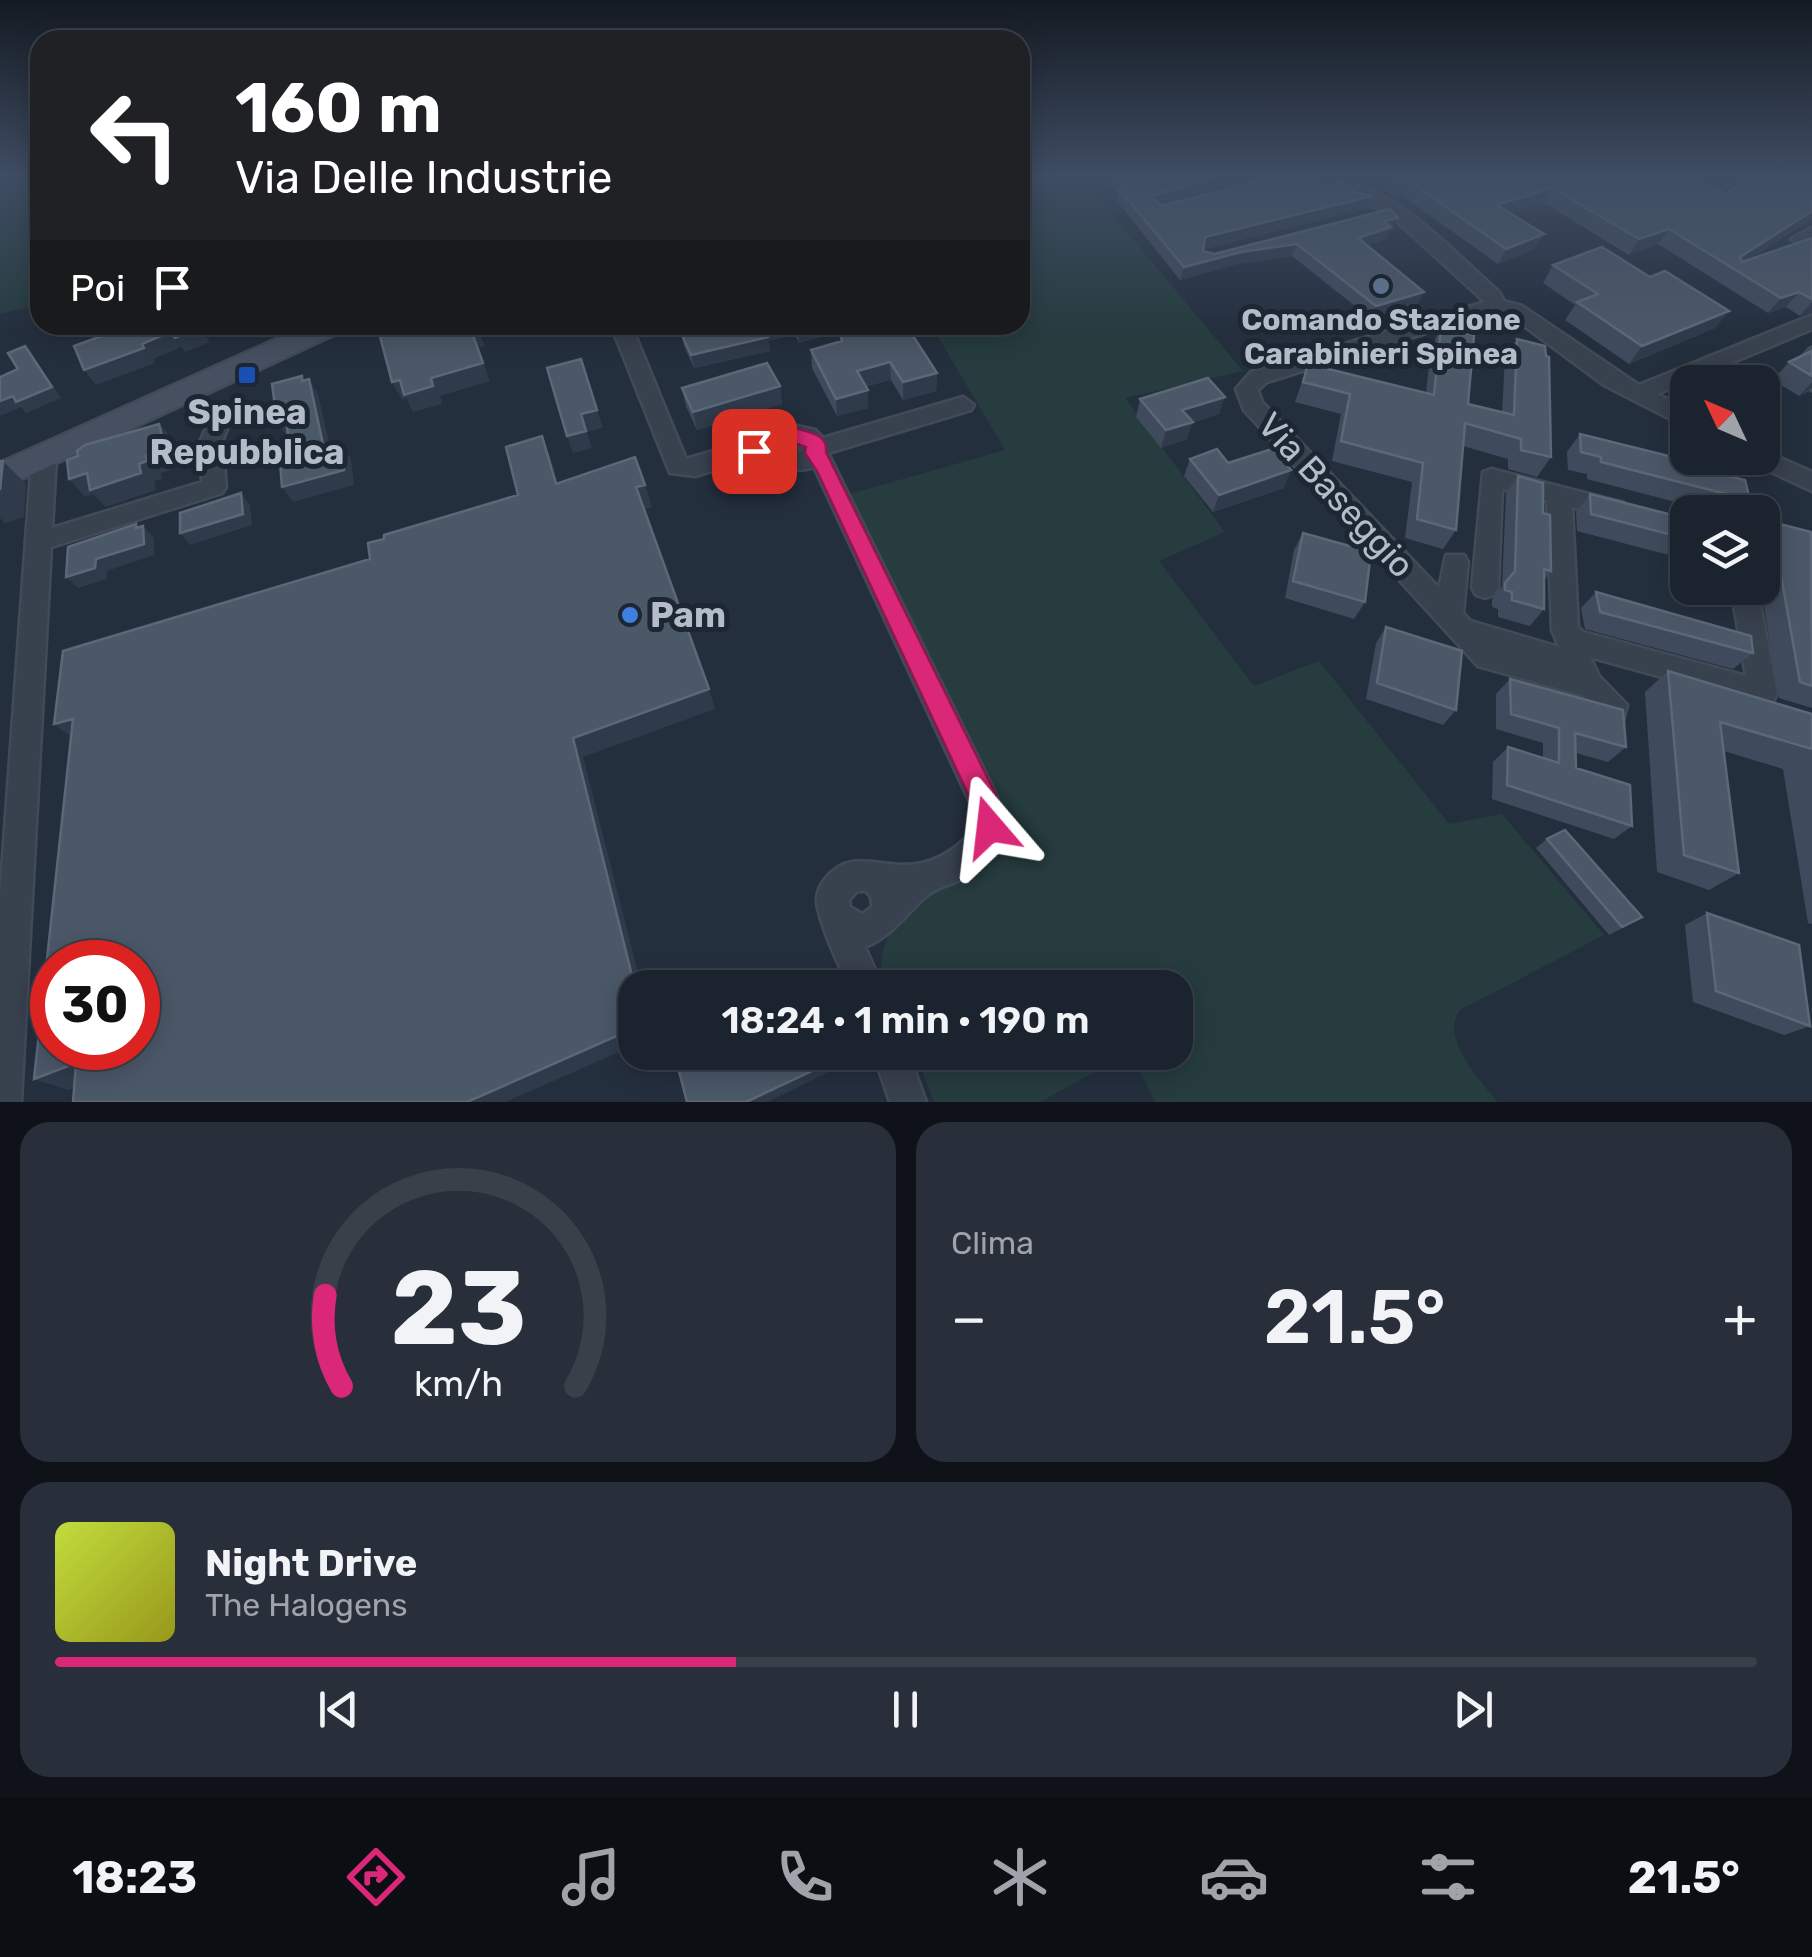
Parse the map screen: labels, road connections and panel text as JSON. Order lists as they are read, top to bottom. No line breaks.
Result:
{"streets":{"street":["Via Baseggio"]},"places":{"other":["Comando Stazione Carabinieri Spinea","Pam"],"transit":["Spinea Repubblica"]},"north":"top left","page":{"turn":["160 m","Via Delle Industrie"],"then":"Poi","limit":"30","trip":"18:24 · 1 min · 190 m","tile":"Clima","heat":["−","21.5°","+"],"song":["Night Drive","The Halogens"],"tabs":["18:23","21.5°"],"gauge":["23","km/h"]}}
